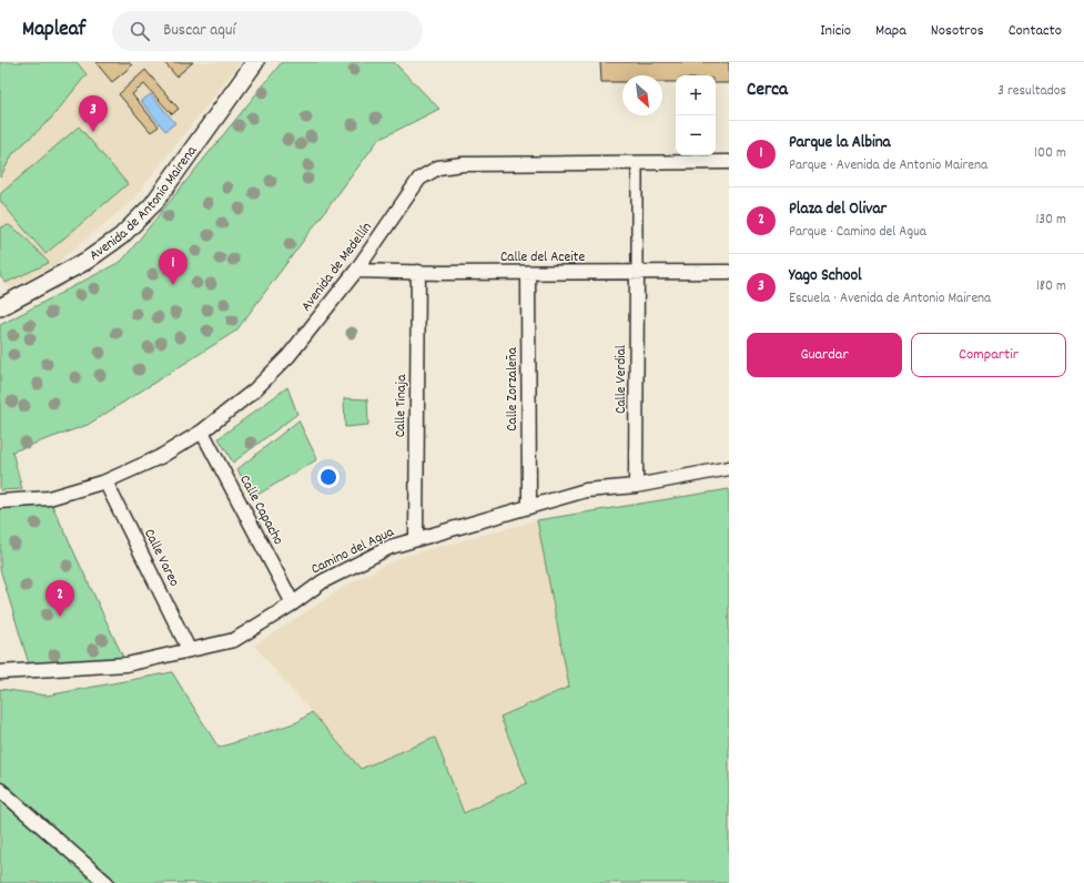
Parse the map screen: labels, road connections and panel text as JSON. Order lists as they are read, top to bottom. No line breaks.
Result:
{"streets":{"street":["Avenida de Antonio Mairena","Calle del Aceite","Avenida de Medellín","Calle Verdial","Calle Zorzaleña","Calle Tinaja","Calle Capacho","Camino del Agua","Calle Vareo"]},"crossings":[["Calle del Aceite","Avenida de Medellín"],["Calle del Aceite","Calle Verdial"],["Calle del Aceite","Calle Zorzaleña"],["Calle del Aceite","Calle Tinaja"],["Avenida de Medellín","Calle Capacho"],["Avenida de Medellín","Calle Vareo"],["Calle Verdial","Camino del Agua"],["Calle Zorzaleña","Camino del Agua"],["Calle Tinaja","Camino del Agua"],["Calle Capacho","Camino del Agua"],["Camino del Agua","Calle Vareo"]],"north":"bottom right","page":{"header":"Mapleaf","search":"Buscar aquí","nav":["Inicio","Mapa","Nosotros","Contacto"],"heading":["Cerca","3 resultados"],"map_buttons":["+","−"],"pins":["3","1","2"],"list":[{"mark":"1","name":"Parque la Albina","note":"Parque · Avenida de Antonio Mairena","value":"100 m"},{"mark":"2","name":"Plaza del Olivar","note":"Parque · Camino del Agua","value":"130 m"},{"mark":"3","name":"Yago School","note":"Escuela · Avenida de Antonio Mairena","value":"180 m"}],"buttons":["Guardar","Compartir"]}}
